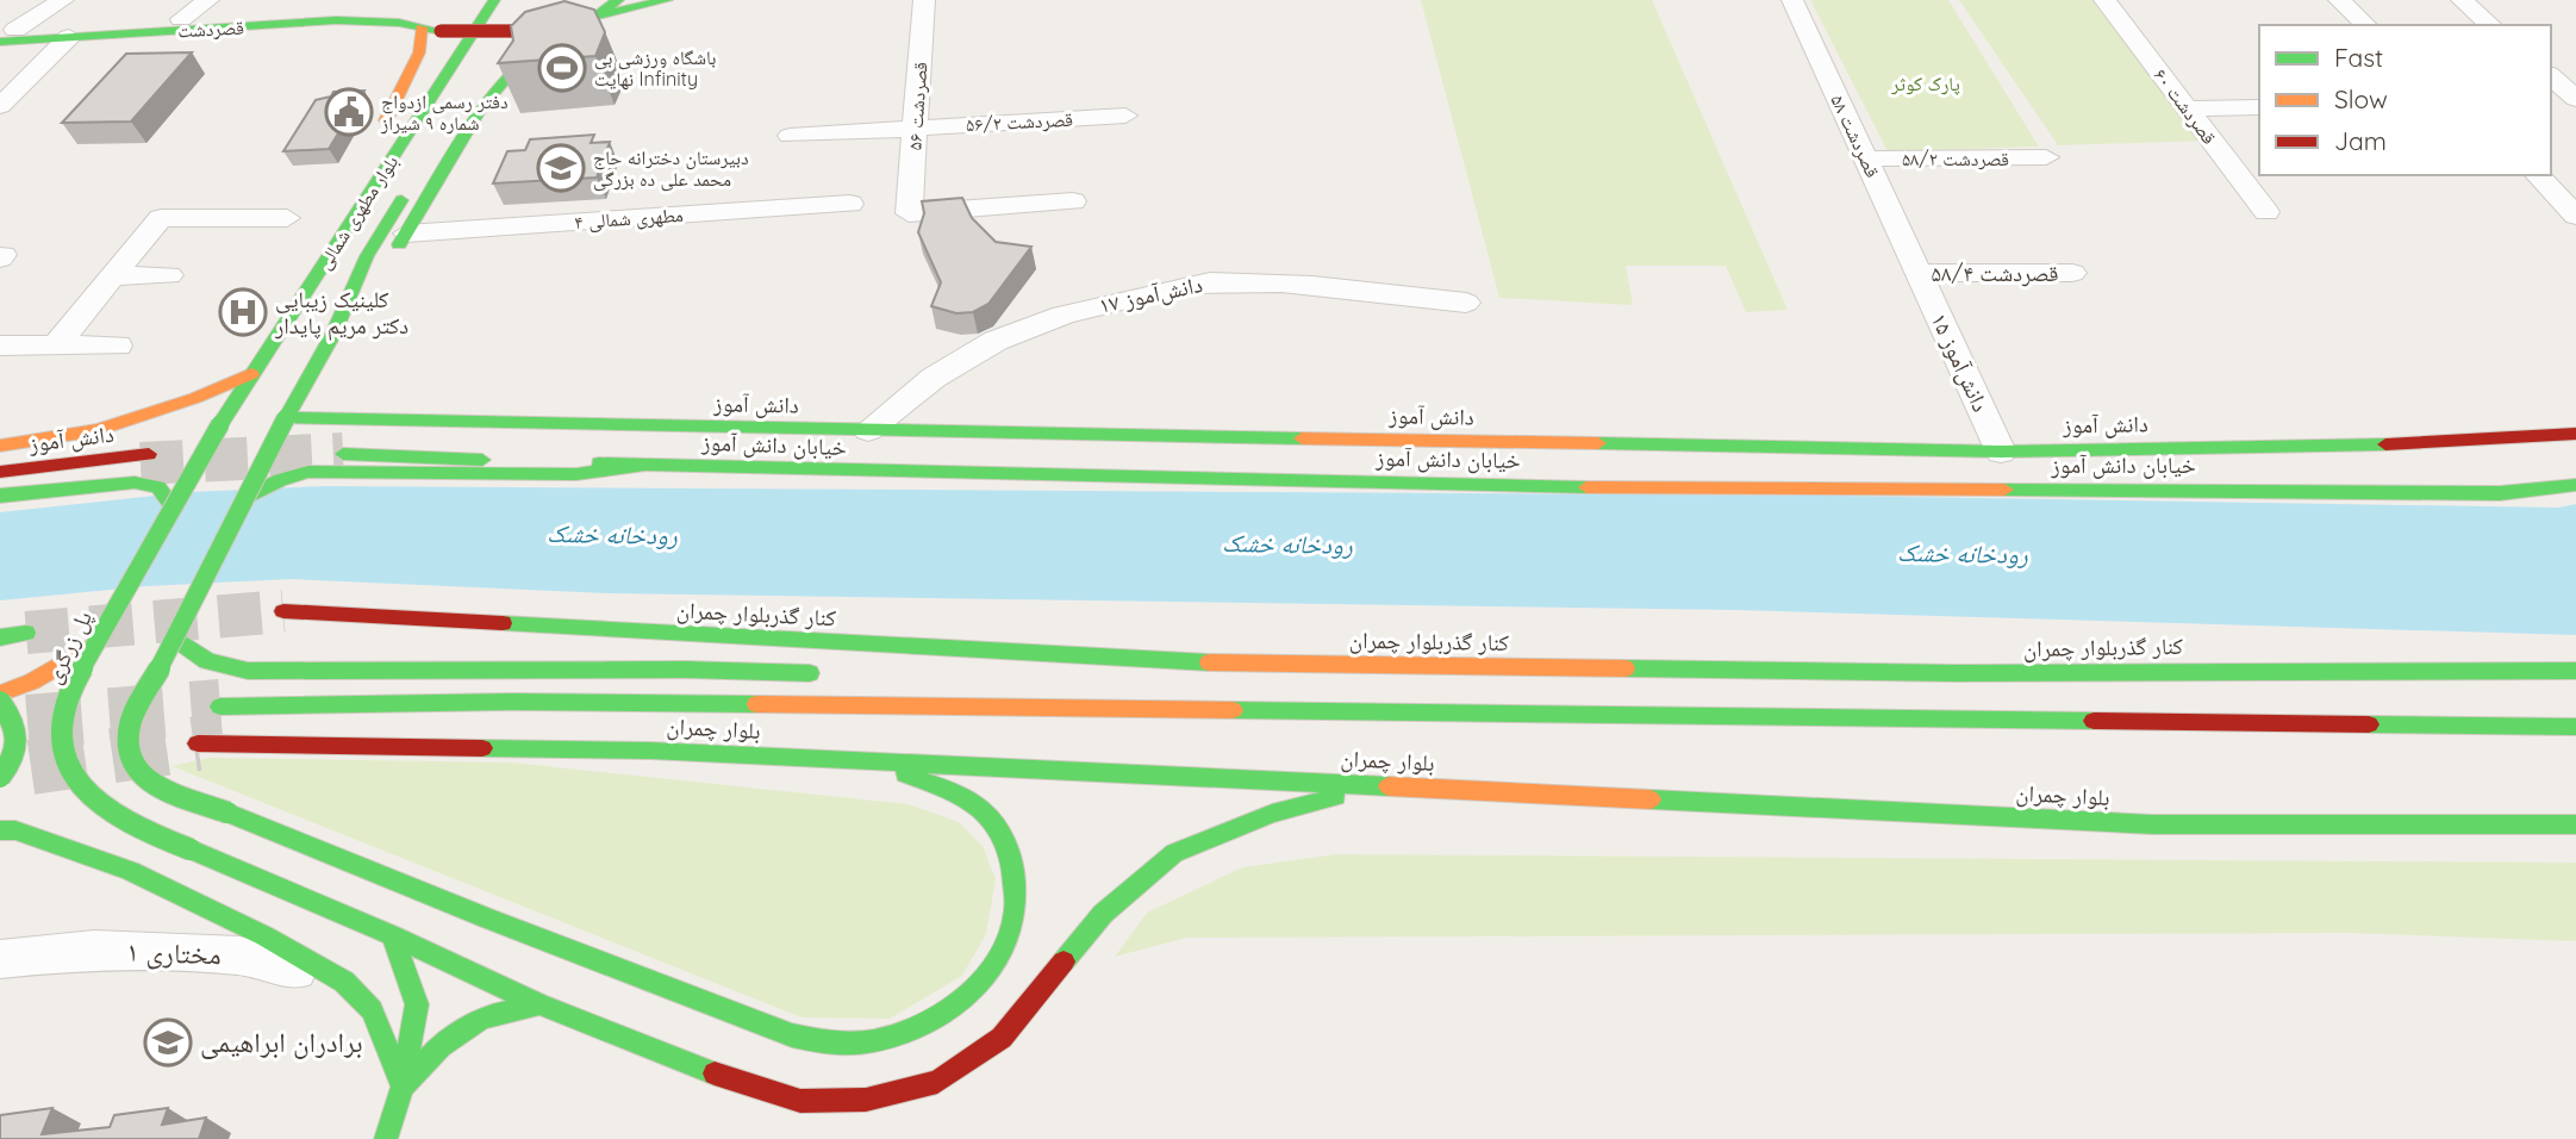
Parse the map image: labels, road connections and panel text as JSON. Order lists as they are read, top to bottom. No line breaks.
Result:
{"streets":{"main road":["قصردشت","بلوار مطهرى شمالى","دانش آموز","خیابان دانش آموز","کنار گذربلوار چمران","پل زرگری","بلوار چمران"],"street":["۵۶ قصردشت","۶۰ قصردشت","۵۶/۲ قصردشت","قصردشت ۵۸","۵۸/۲ قصردشت","۴ مطهری شمالی","۵۸/۴ قصردشت","دانش‌آموز ۱۷","دانش‌آموز ۱۵","۱ مختاری"]},"crossings":[["۵۶ قصردشت","۵۶/۲ قصردشت"],["قصردشت ۵۸","۵۸/۲ قصردشت"],["قصردشت ۵۸","۵۸/۴ قصردشت"],["قصردشت ۵۸","دانش‌آموز ۱۵"],["بلوار مطهرى شمالى","دانش آموز"],["بلوار مطهرى شمالى","پل زرگری"],["۵۸/۴ قصردشت","دانش‌آموز ۱۵"],["دانش‌آموز ۱۷","دانش آموز"],["دانش‌آموز ۱۵","دانش آموز"],["پل زرگری","بلوار چمران"]],"water":["رودخانه خشک"],"parks":["پارک کوثر"],"places":{"sports":["باشگاه ورزشی بی نهایت Infinity"],"public building":["دفتر رسمی ازدواج شماره ۹ شیراز"],"school or university":["دبیرستان دخترانه حاج محمد علی ده بزرگی","برادران ابراهیمی"],"hospital":["کلینیک زیبایی دکتر مریم پایدار"]},"legend":["Fast","Slow","Jam"]}
